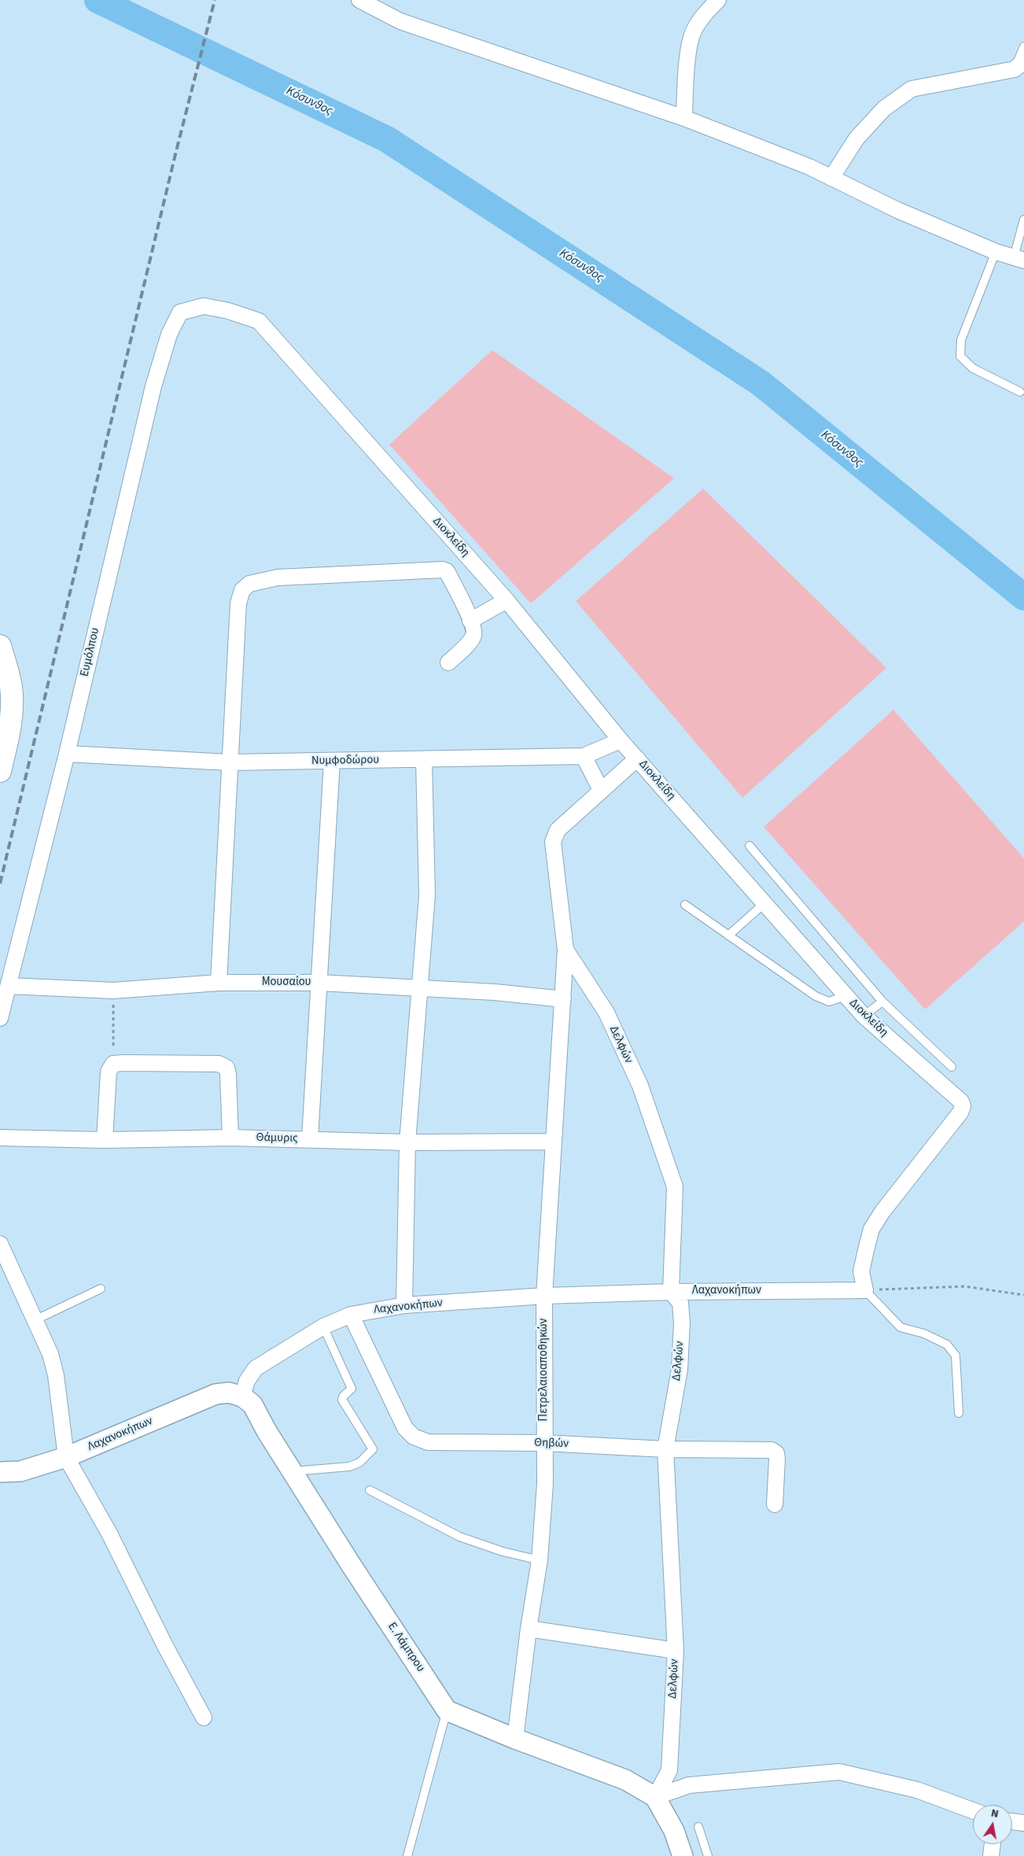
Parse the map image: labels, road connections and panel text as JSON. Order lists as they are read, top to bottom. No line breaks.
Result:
{"streets":{"street":["Διοκλείδη","Ευμόλπου","Νυμφοδώρου","Μουσαίου","Δελφών","Θάμυρις","Λαχανοκήπων","Πετρελαιοαποθηκών","Θηβών","Ε. Λάμπρου"]},"crossings":[["Διοκλείδη","Ευμόλπου"],["Διοκλείδη","Νυμφοδώρου"],["Διοκλείδη","Λαχανοκήπων"],["Ευμόλπου","Νυμφοδώρου"],["Ευμόλπου","Μουσαίου"],["Μουσαίου","Πετρελαιοαποθηκών"],["Δελφών","Λαχανοκήπων"],["Δελφών","Πετρελαιοαποθηκών"],["Δελφών","Θηβών"],["Θάμυρις","Πετρελαιοαποθηκών"],["Λαχανοκήπων","Πετρελαιοαποθηκών"],["Λαχανοκήπων","Θηβών"],["Λαχανοκήπων","Ε. Λάμπρου"],["Πετρελαιοαποθηκών","Θηβών"]],"water":["Κόσυνθος"],"north":"top"}
